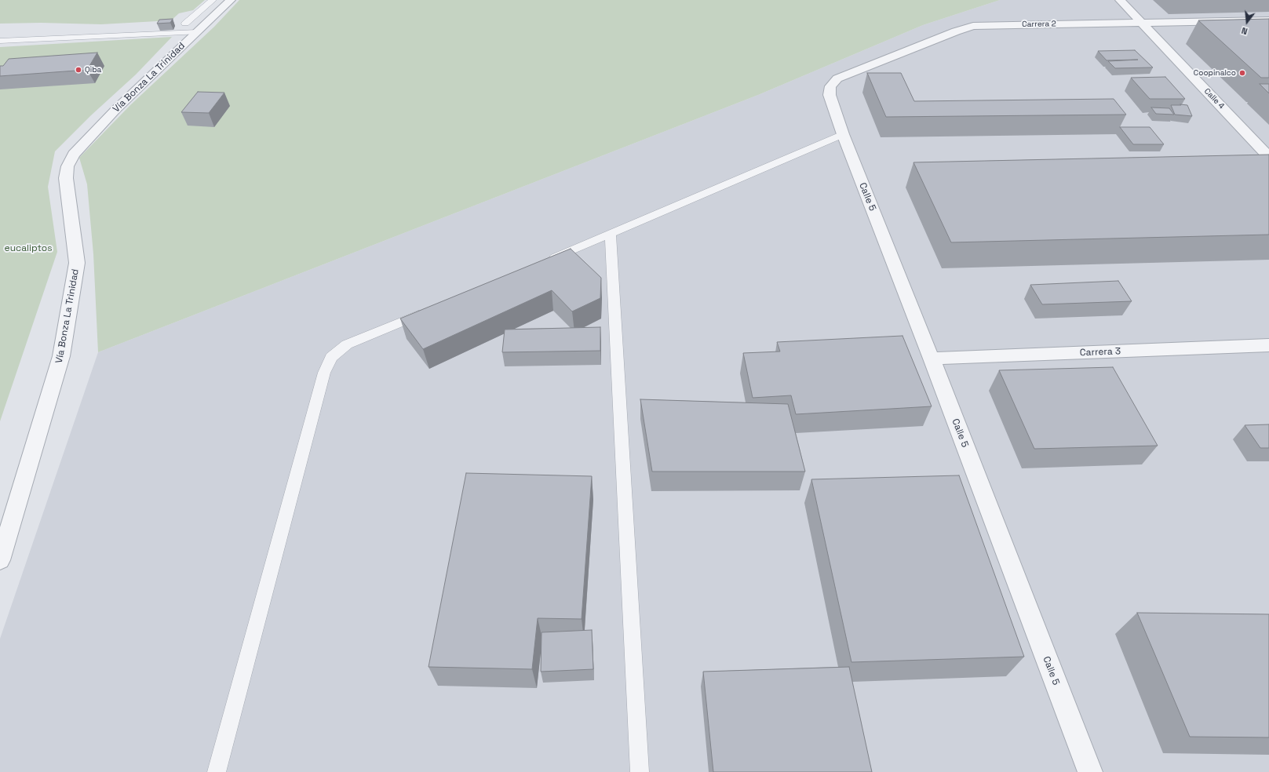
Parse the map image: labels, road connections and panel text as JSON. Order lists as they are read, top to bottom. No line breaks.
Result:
{"streets":{"street":["Carrera 2","Vía Bonza La Trinidad","Calle 4","Calle 5","Carrera 3"]},"crossings":[["Carrera 2","Calle 4"],["Carrera 2","Calle 5"],["Calle 5","Carrera 3"]],"parks":["eucaliptos"],"places":["Qiba","Coopinalco"],"north":"bottom"}
